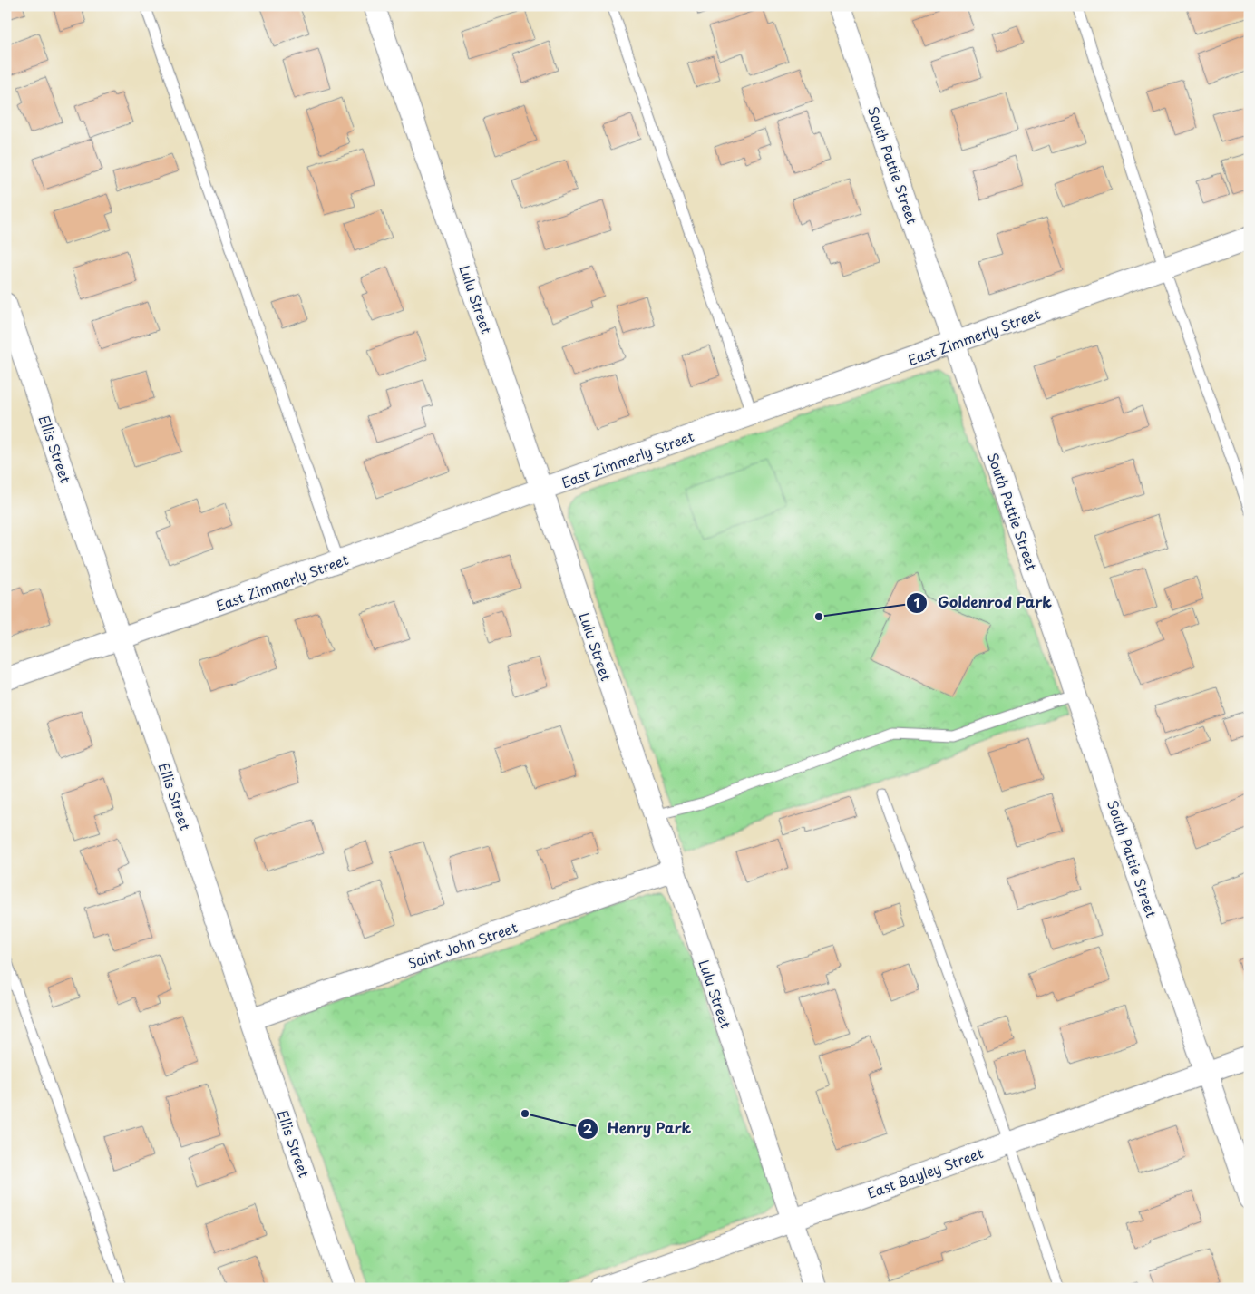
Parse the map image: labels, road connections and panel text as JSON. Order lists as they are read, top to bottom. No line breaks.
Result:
{"streets":{"street":["South Pattie Street","Lulu Street","East Zimmerly Street","Ellis Street","Saint John Street","East Bayley Street"]},"crossings":[["South Pattie Street","East Zimmerly Street"],["South Pattie Street","East Bayley Street"],["Lulu Street","East Zimmerly Street"],["Lulu Street","Saint John Street"],["Lulu Street","East Bayley Street"],["East Zimmerly Street","Ellis Street"],["Ellis Street","Saint John Street"]],"places":["Goldenrod Park","Henry Park"]}
